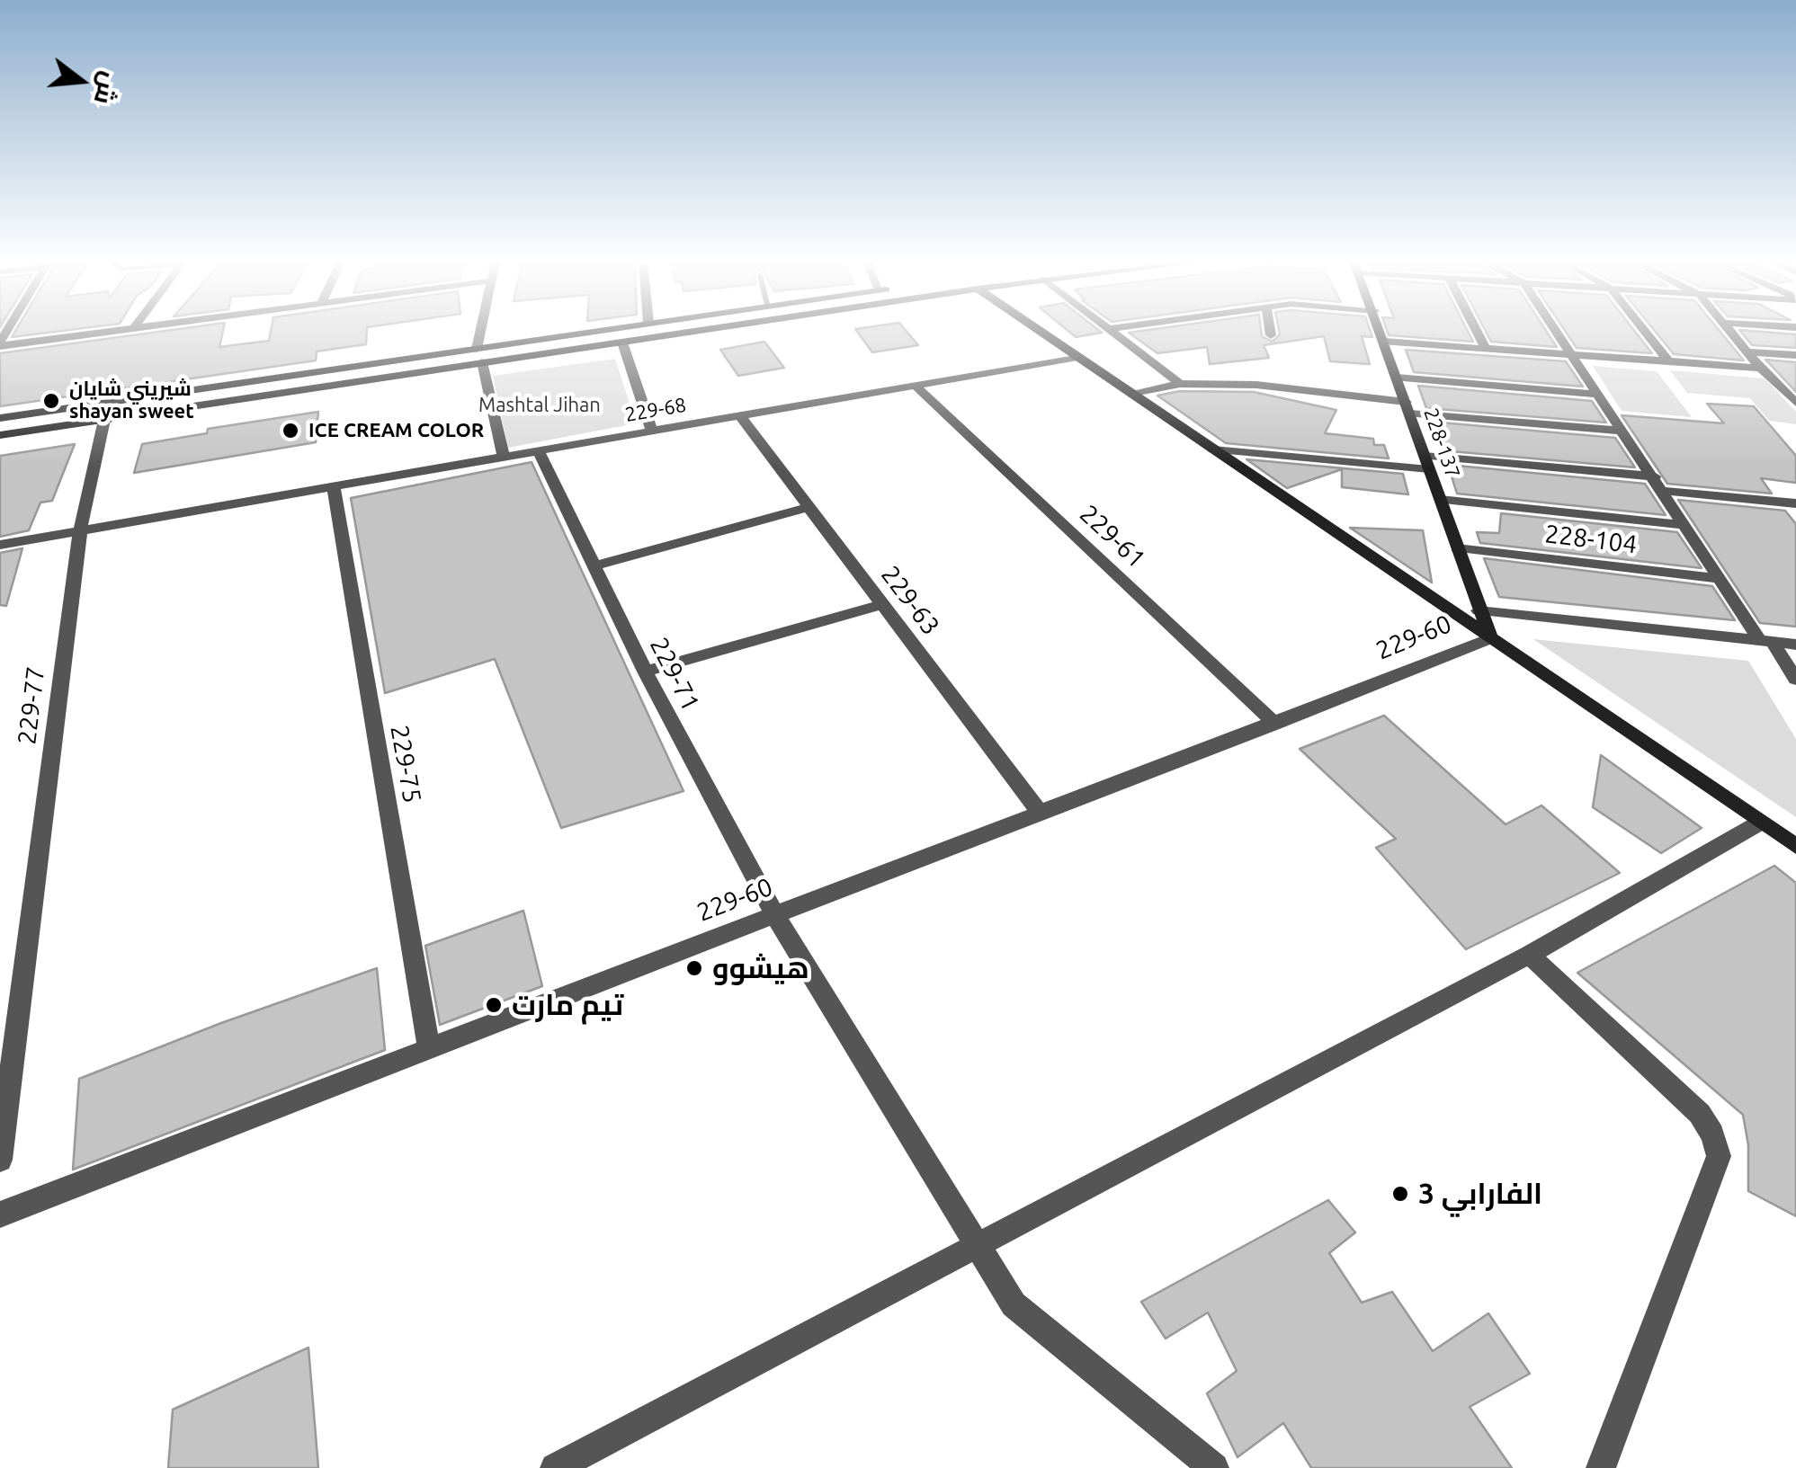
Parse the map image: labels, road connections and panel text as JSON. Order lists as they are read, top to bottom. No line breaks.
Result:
{"streets":{"main road":["228-137"],"street":["229-68","229-61","228-104","229-63","229-60","229-71","229-77","229-75"]},"crossings":[["229-68","229-61"],["229-68","229-63"],["229-68","229-71"],["229-68","229-77"],["229-68","229-75"],["228-137","228-104"],["228-137","229-60"],["229-61","229-60"],["229-63","229-60"],["229-60","229-71"],["229-60","229-75"]],"parks":["Mashtal Jihan"],"places":["شيريني شايان shayan sweet","ICE CREAM COLOR","هيشوو","تیم مارت","الفارابي 3"],"north":"right"}
